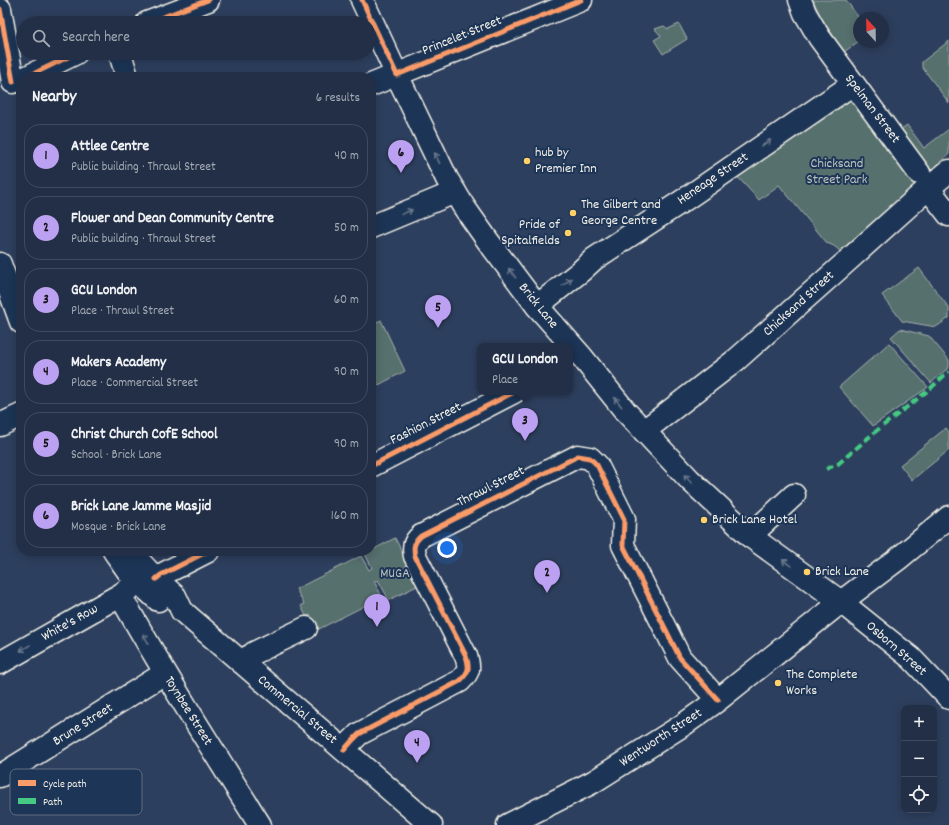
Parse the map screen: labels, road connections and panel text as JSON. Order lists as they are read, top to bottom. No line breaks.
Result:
{"streets":{"main road":["Princelet Street","Spelman Street","Heneage Street","Chicksand Street","Brick Lane","Fashion Street","Thrawl Street","White's Row","Osborn Street","Commercial Street","Toynbee Street","Brune Street","Wentworth Street"]},"crossings":[["Princelet Street","Brick Lane"],["Spelman Street","Heneage Street"],["Spelman Street","Chicksand Street"],["Heneage Street","Brick Lane"],["Chicksand Street","Brick Lane"],["Brick Lane","Osborn Street"],["Brick Lane","Wentworth Street"],["Thrawl Street","Commercial Street"],["Thrawl Street","Wentworth Street"],["White's Row","Commercial Street"],["White's Row","Toynbee Street"],["Osborn Street","Wentworth Street"],["Toynbee Street","Brune Street"]],"one_way":["Heneage Street","Brick Lane","White's Row"],"parks":["Chicksand Street Park","MUGA"],"places":["hub by Premier Inn","The Gilbert and George Centre","Pride of Spitalfields","Brick Lane Hotel","Brick Lane","The Complete Works"],"legend":["Cycle path","Path"],"north":"top","page":{"search":"Search here","heading":["Nearby","6 results"],"list":[{"mark":"1","name":"Attlee Centre","note":"Public building · Thrawl Street","value":"40 m"},{"mark":"2","name":"Flower and Dean Community Centre","note":"Public building · Thrawl Street","value":"50 m"},{"mark":"3","name":"GCU London","note":"Place · Thrawl Street","value":"60 m"},{"mark":"4","name":"Makers Academy","note":"Place · Commercial Street","value":"90 m"},{"mark":"5","name":"Christ Church CofE School","note":"School · Brick Lane","value":"90 m"},{"mark":"6","name":"Brick Lane Jamme Masjid","note":"Mosque · Brick Lane","value":"160 m"}],"pins":["6","5","3","2","1","4"],"popup":["GCU London","Place"],"map_buttons":["+","−"]}}
